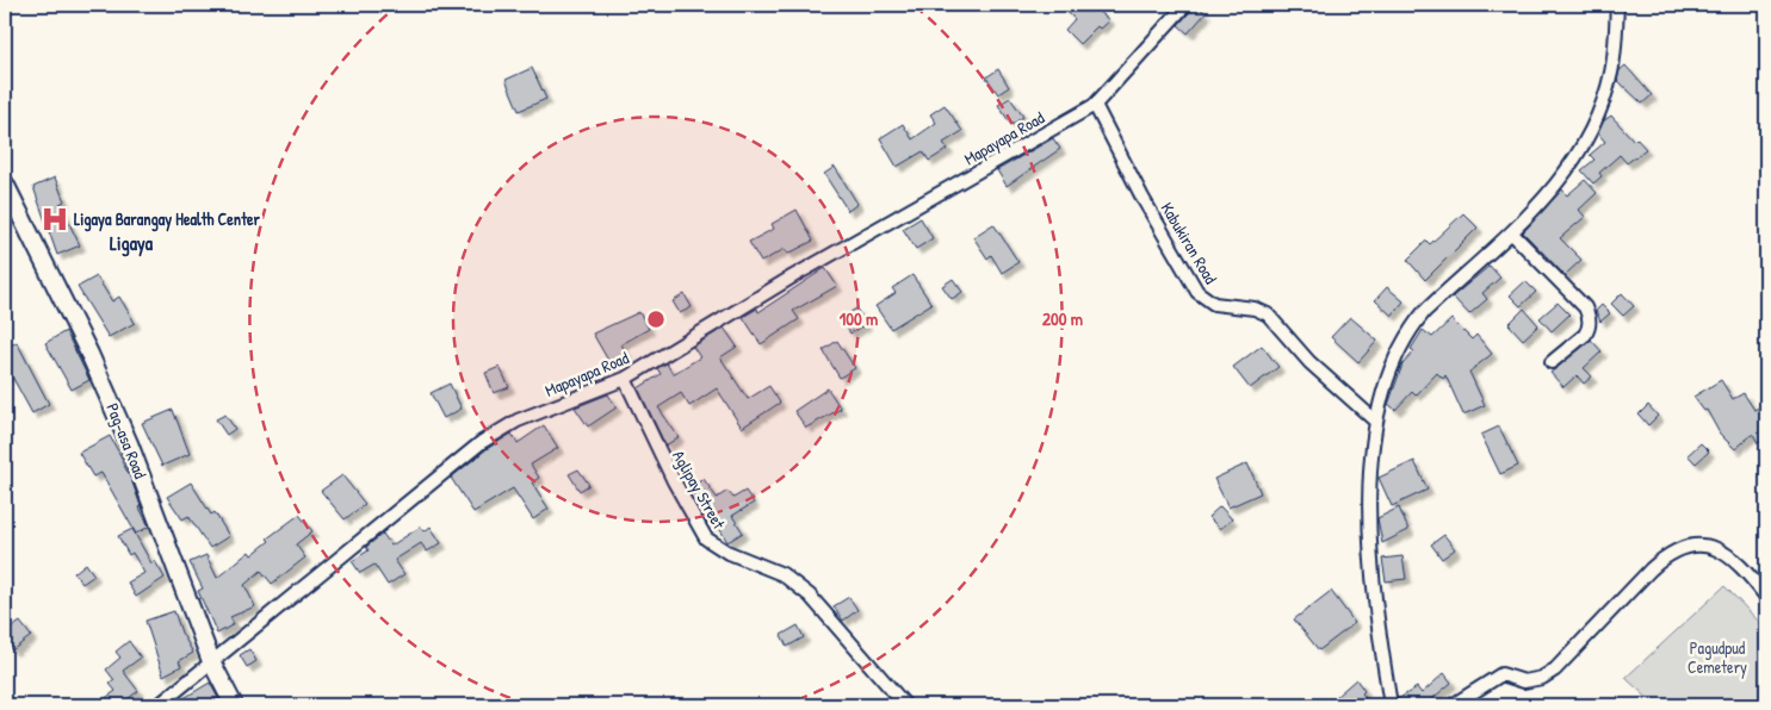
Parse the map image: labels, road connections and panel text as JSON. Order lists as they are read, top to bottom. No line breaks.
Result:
{"streets":{"main road":["Pag-asa Road"],"street":["Mapayapa Road","Kabukiran Road","Aglipay Street"]},"crossings":[["Mapayapa Road","Kabukiran Road"],["Mapayapa Road","Pag-asa Road"],["Mapayapa Road","Aglipay Street"]],"districts":["Ligaya"],"parks":["Pagudpud Cemetery"],"places":{"hospital":["Ligaya Barangay Health Center"]},"rings":["100 m","200 m"]}
